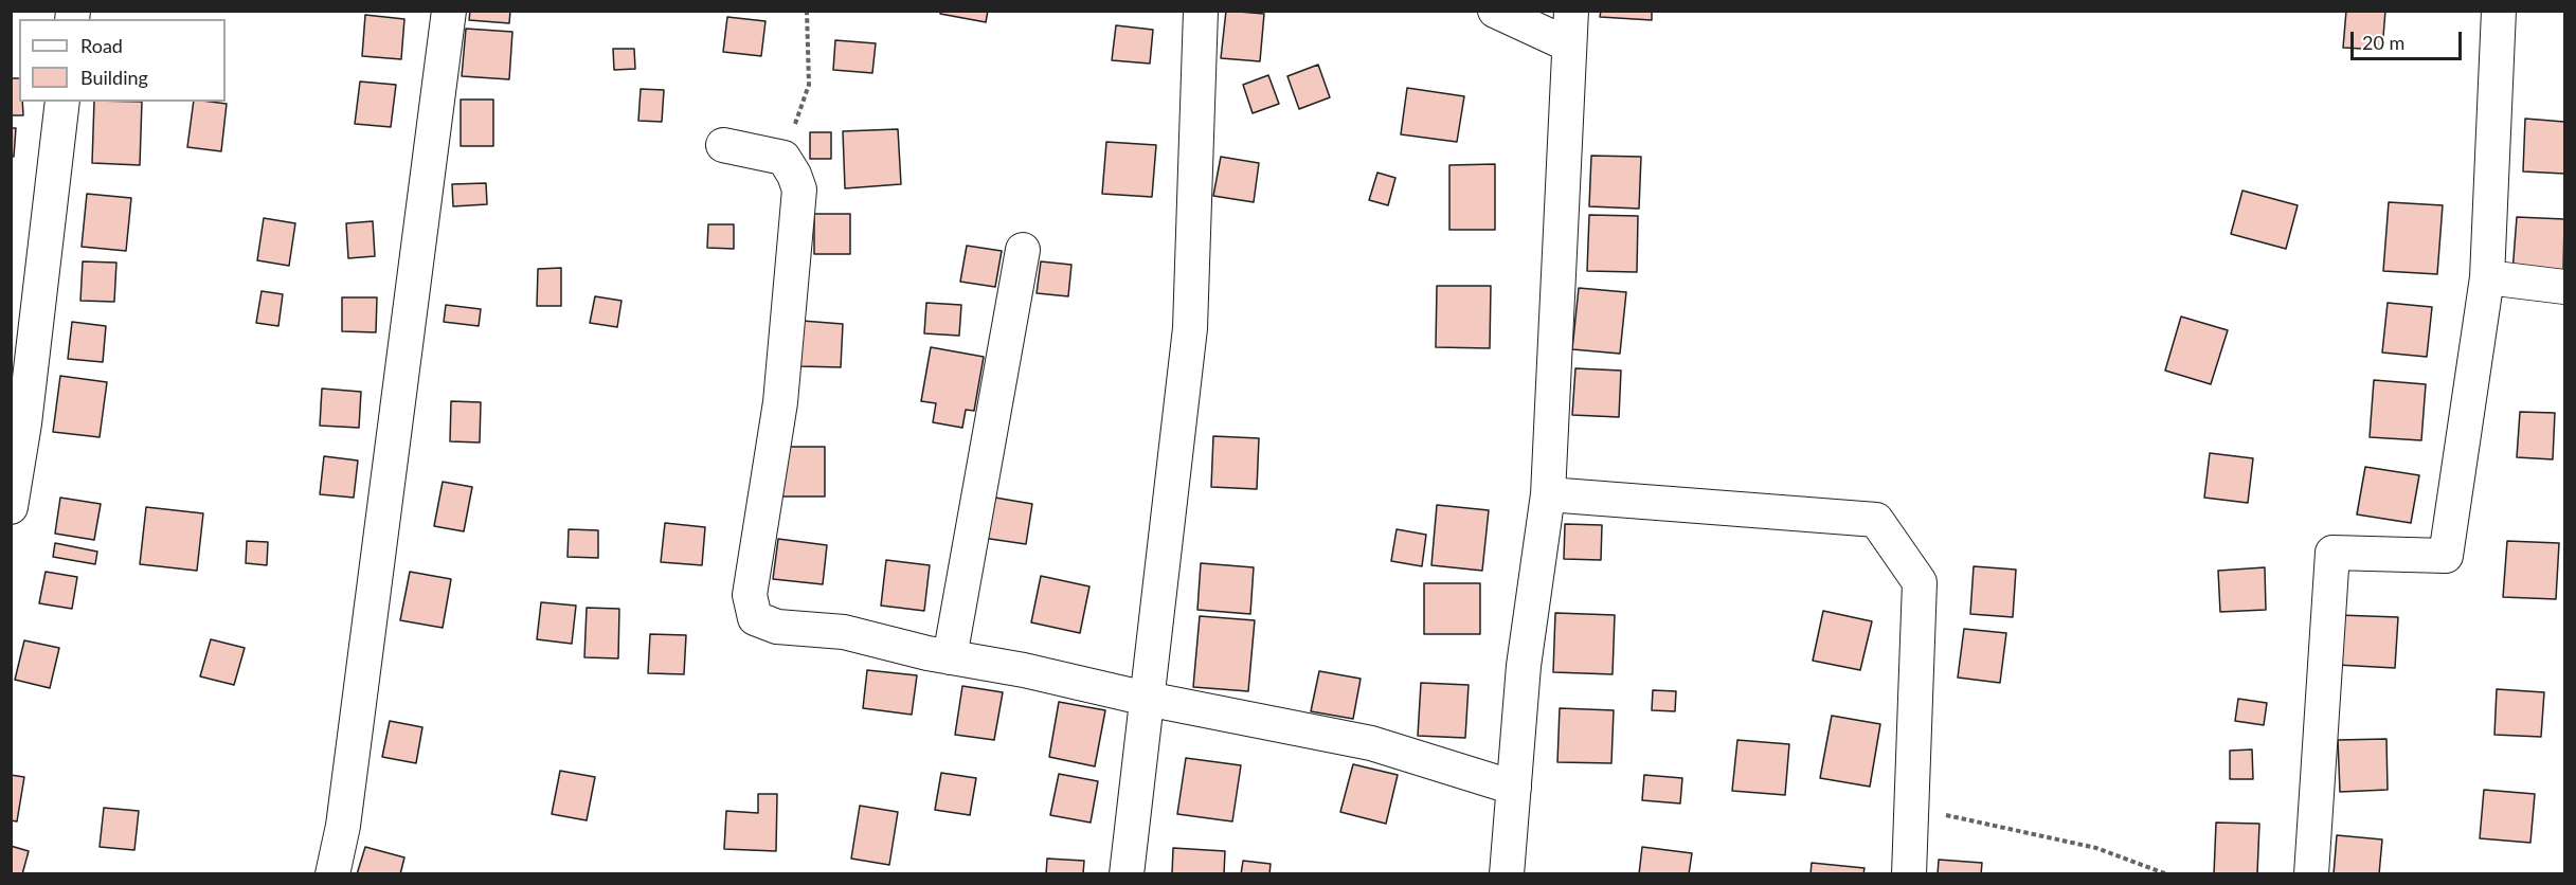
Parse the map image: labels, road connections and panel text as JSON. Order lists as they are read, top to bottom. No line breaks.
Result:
{"legend":["Road","Building"],"scale_bar":"20 m"}
